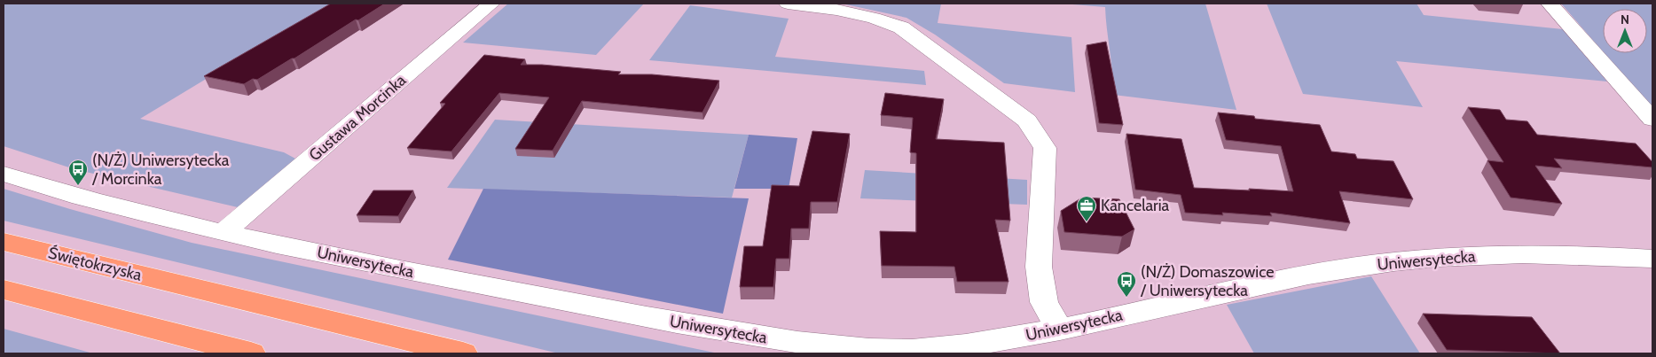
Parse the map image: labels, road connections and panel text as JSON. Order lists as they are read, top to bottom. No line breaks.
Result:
{"streets":{"highway":["Świętokrzyska"],"street":["Gustawa Morcinka","Uniwersytecka"]},"crossings":[["Gustawa Morcinka","Uniwersytecka"]],"places":{"bus stop":["(N/Ż) Uniwersytecka / Morcinka","(N/Ż) Domaszowice / Uniwersytecka"],"office":["Kancelaria"]},"north":"top"}
